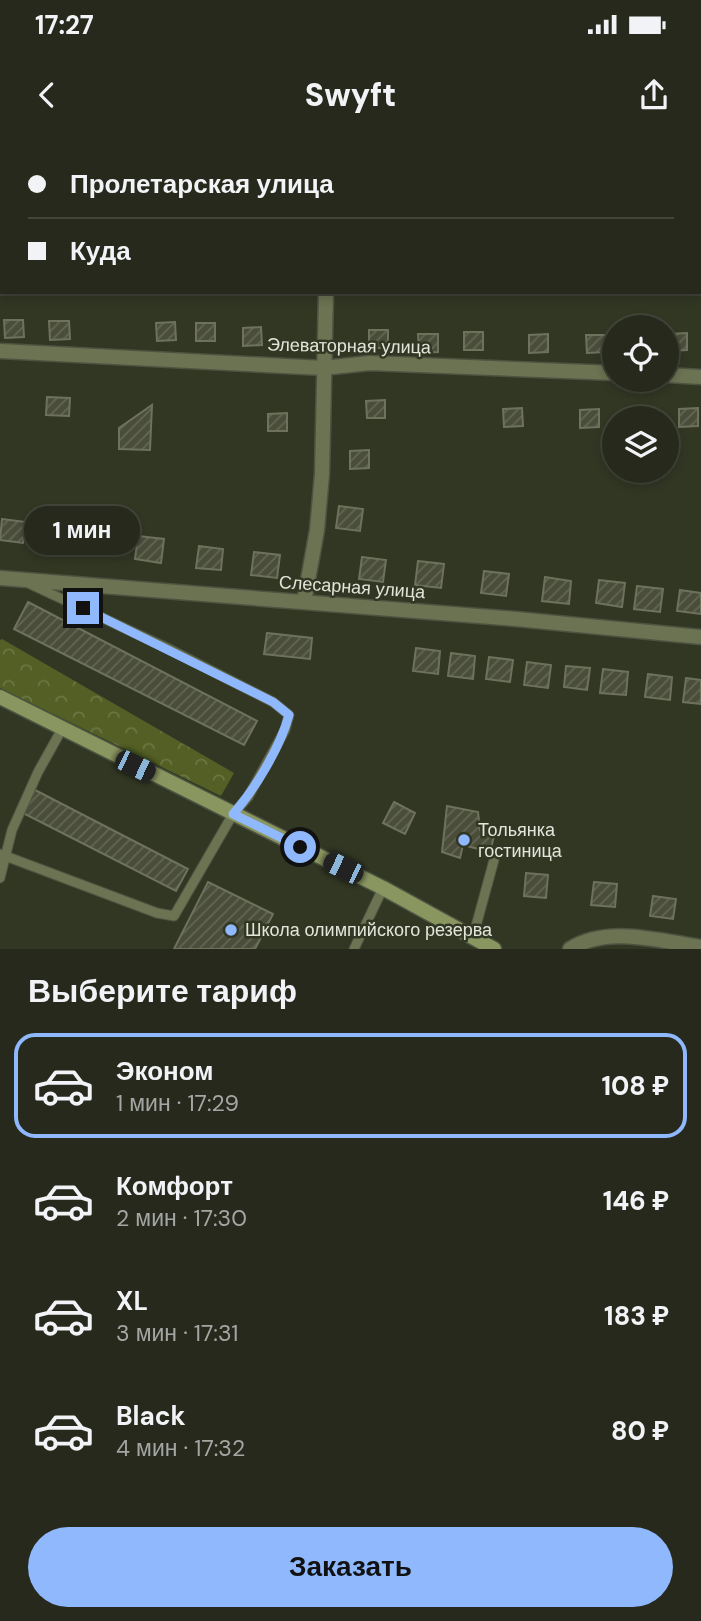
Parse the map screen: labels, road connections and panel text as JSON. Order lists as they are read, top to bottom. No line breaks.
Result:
{"streets":{"street":["Элеваторная улица","Слесарная улица"]},"places":["Тольянка гостиница","Школа олимпийского резерва"],"page":{"status":"17:27","header":"Swyft","banner":["Пролетарская улица","Куда"],"bubble":"1 мин","heading":"Выберите тариф","list":[{"name":"Эконом","note":"1 мин · 17:29","value":"108 ₽"},{"name":"Комфорт","note":"2 мин · 17:30","value":"146 ₽"},{"name":"XL","note":"3 мин · 17:31","value":"183 ₽"},{"name":"Black","note":"4 мин · 17:32","value":"80 ₽"}],"buttons":"Заказать"}}
